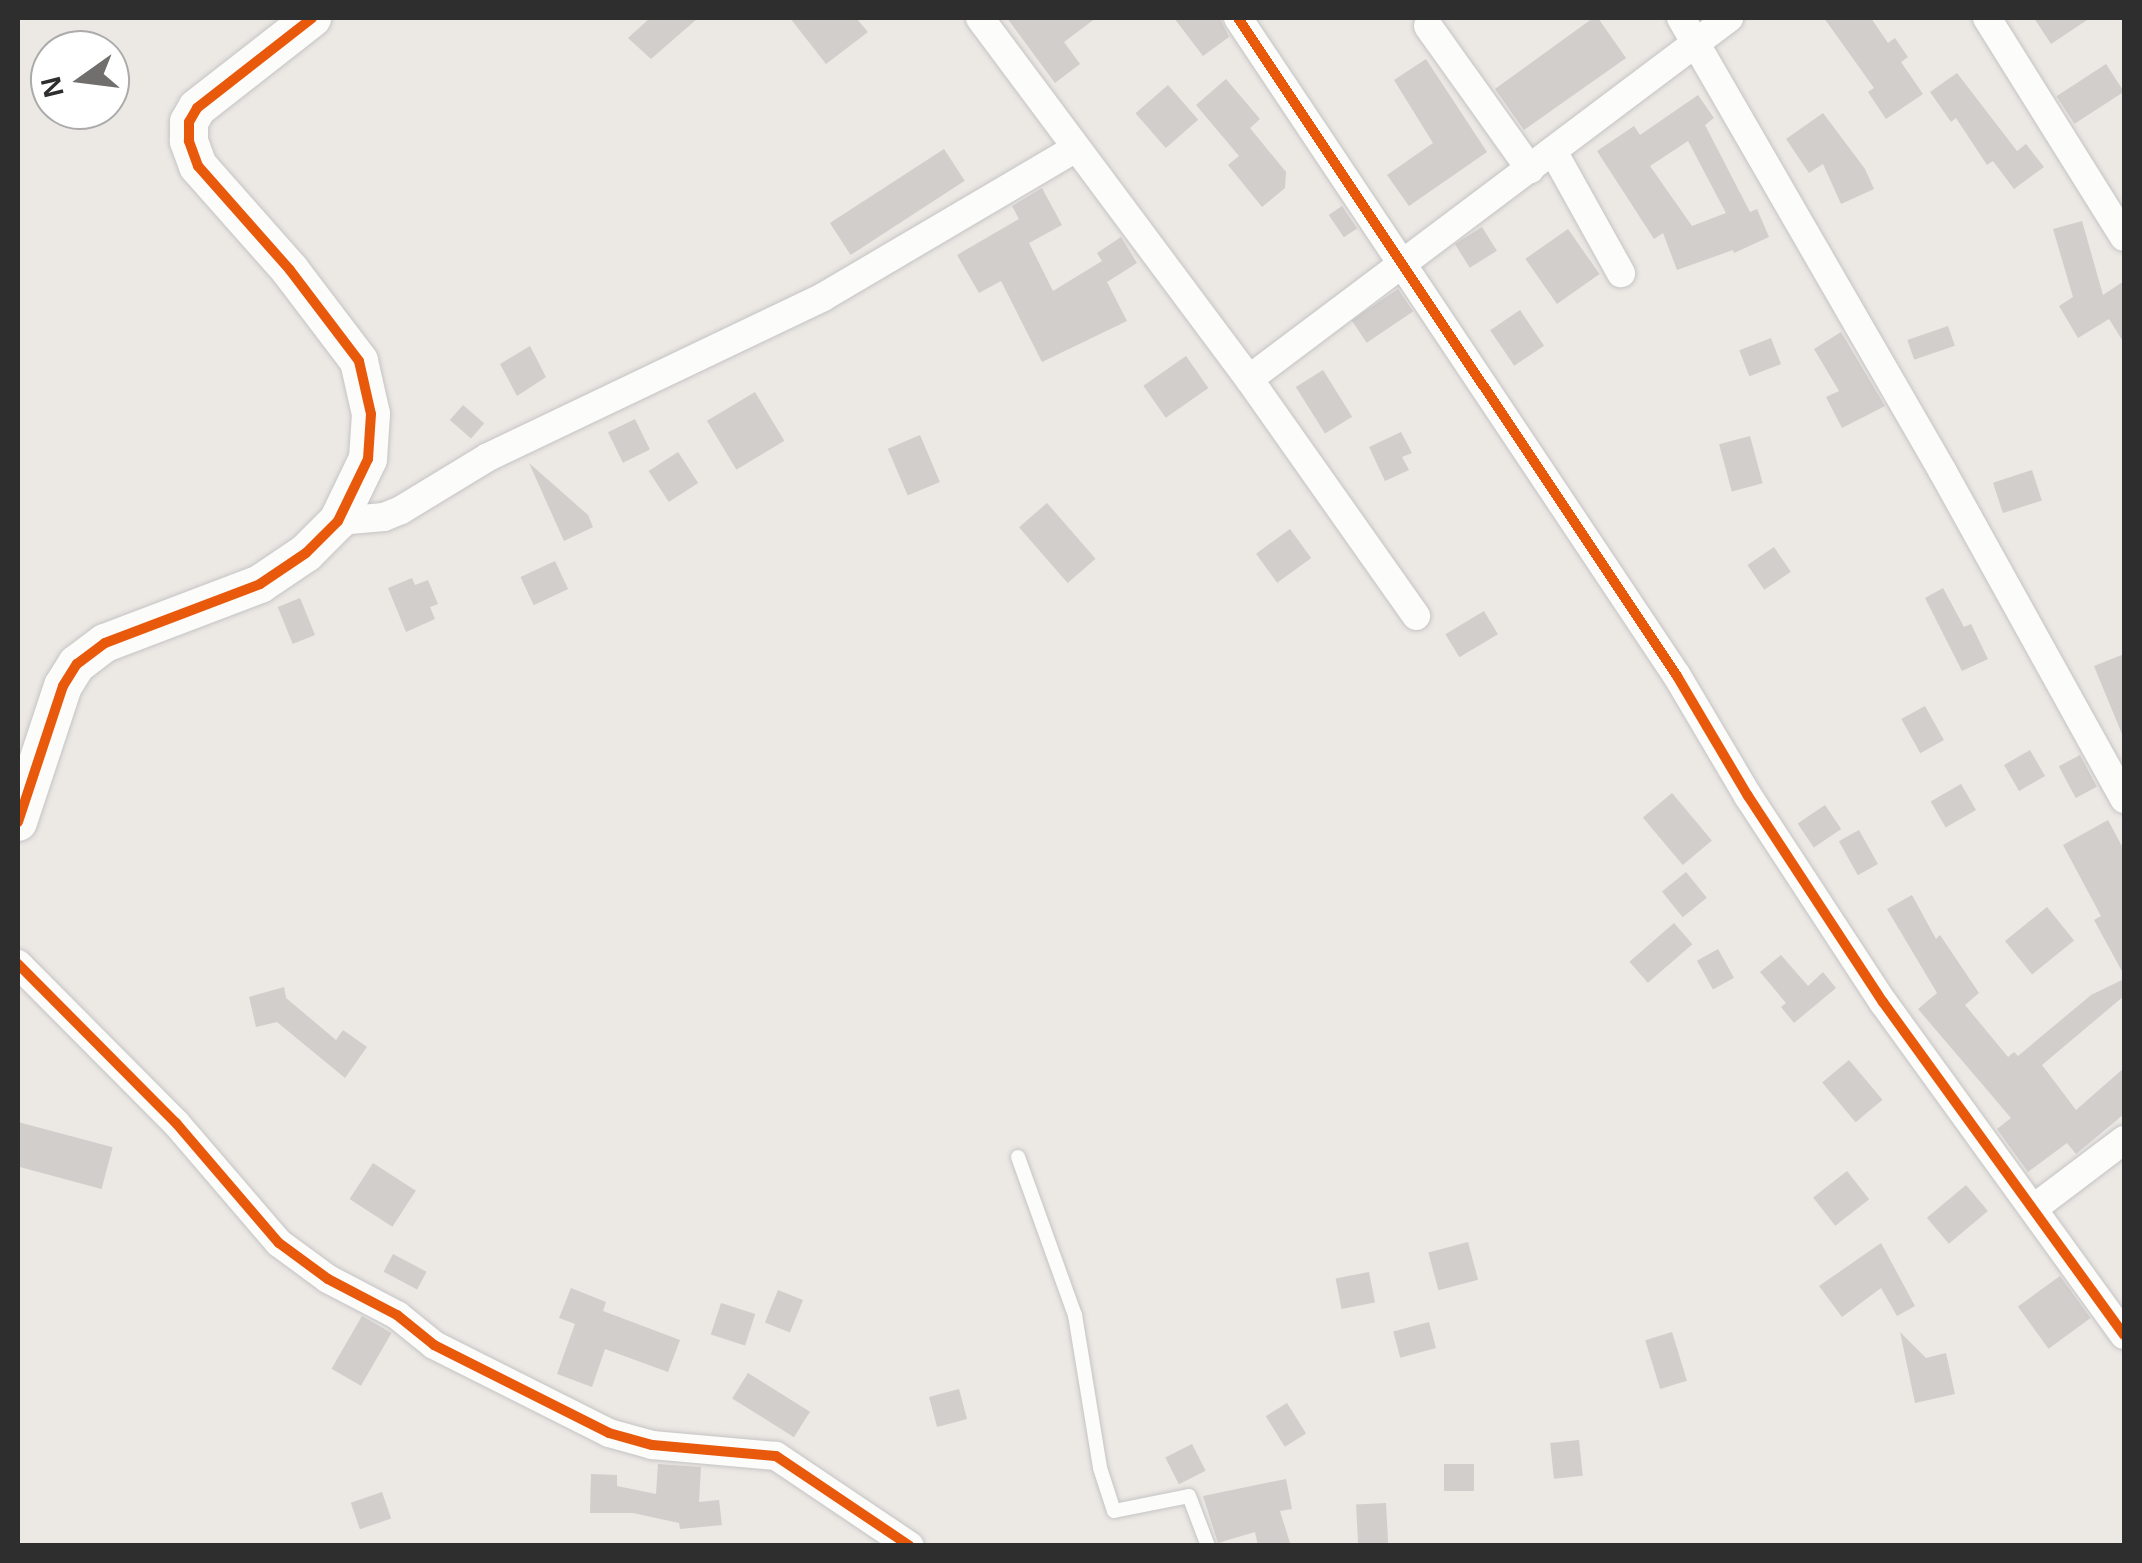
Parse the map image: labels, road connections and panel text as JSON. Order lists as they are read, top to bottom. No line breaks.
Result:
{"north":"left"}
